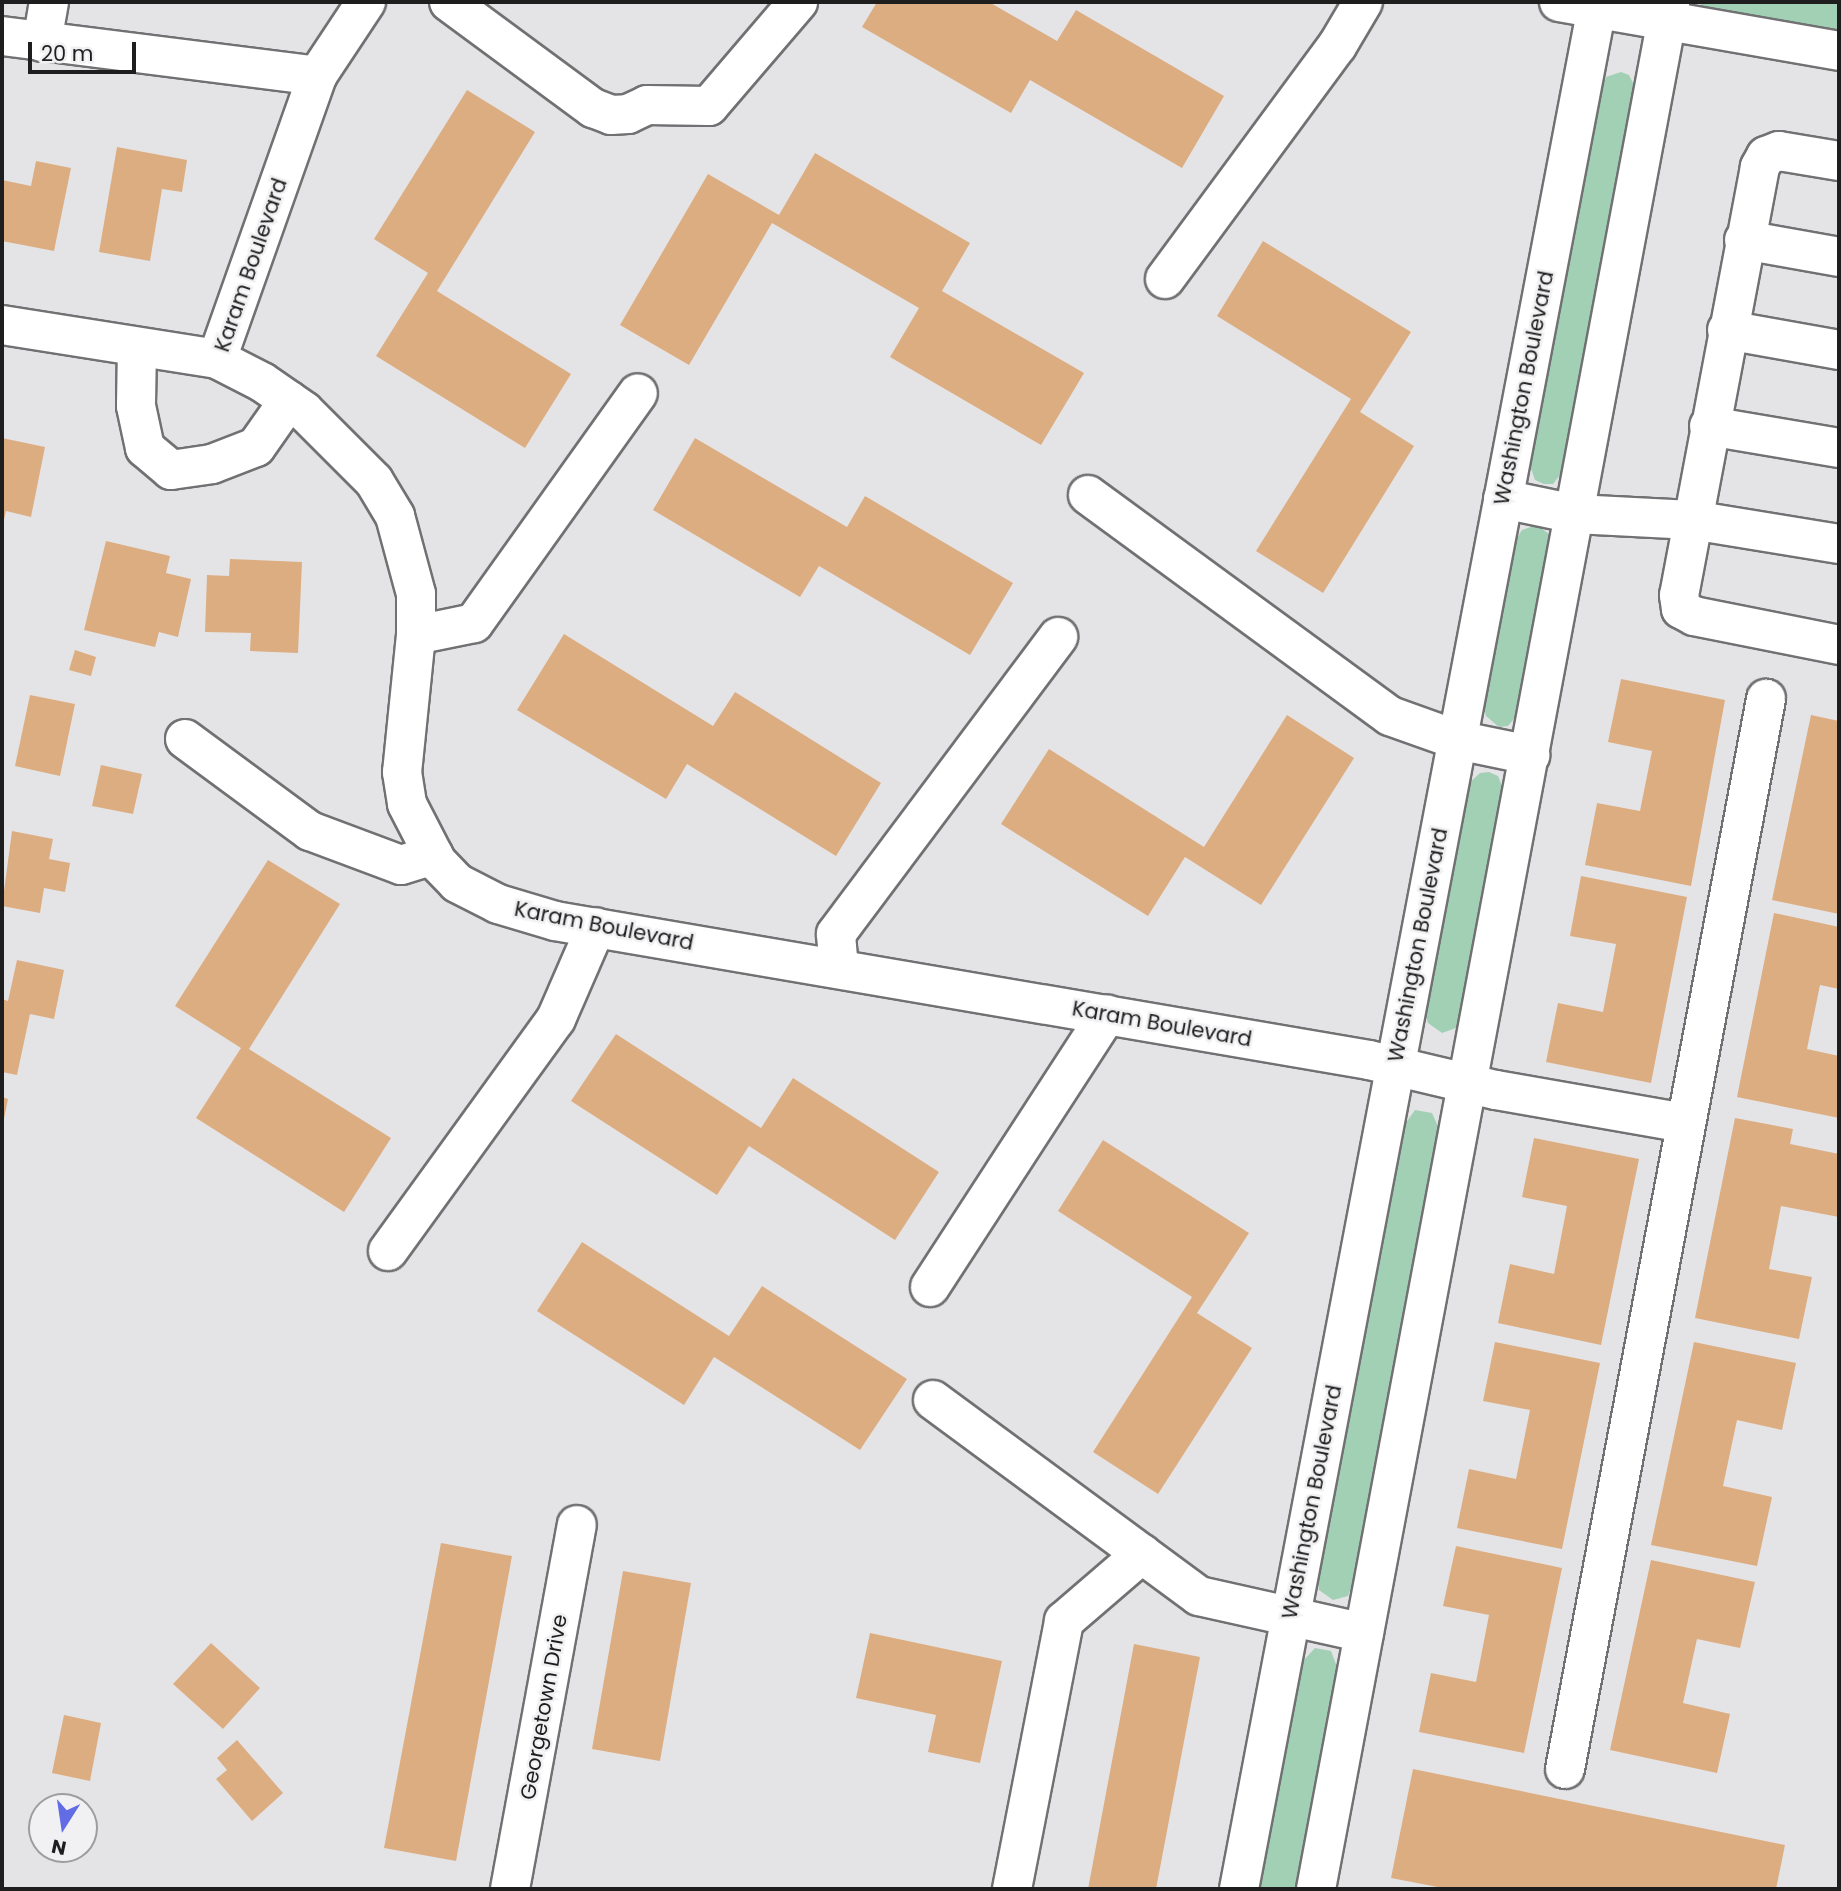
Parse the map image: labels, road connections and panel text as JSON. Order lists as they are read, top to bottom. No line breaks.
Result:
{"streets":{"street":["Karam Boulevard","Washington Boulevard","Georgetown Drive"]},"crossings":[["Karam Boulevard","Washington Boulevard"]],"scale_bar":"20 m","north":"bottom"}
